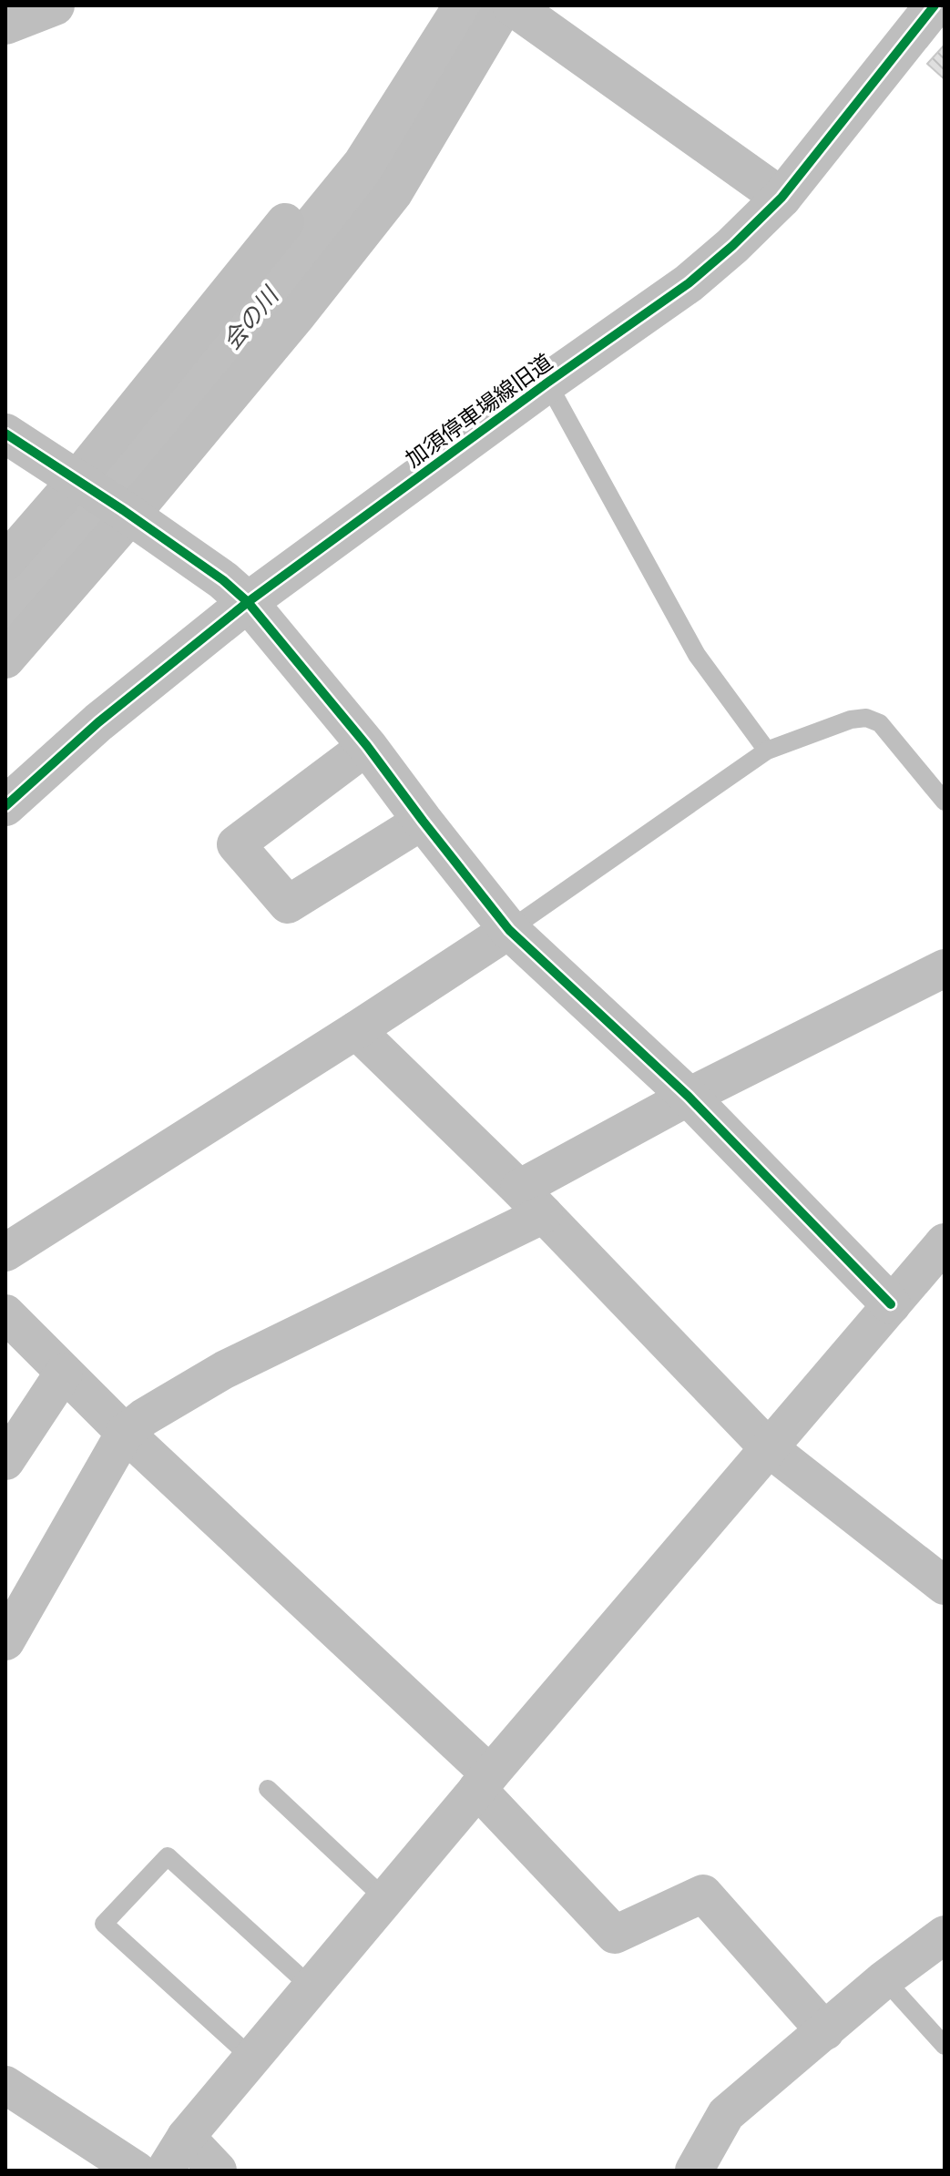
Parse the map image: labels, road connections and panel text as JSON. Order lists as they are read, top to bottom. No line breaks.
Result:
{"streets":{"street":["加須停車場線旧道"]},"water":["会の川"]}
